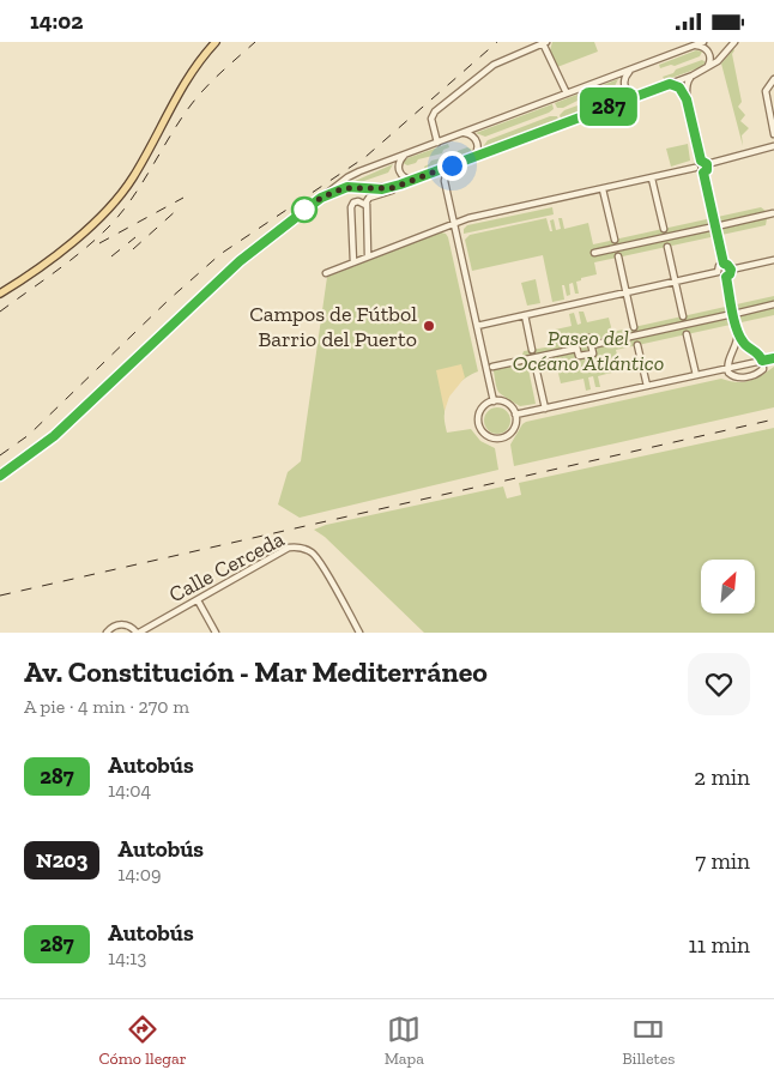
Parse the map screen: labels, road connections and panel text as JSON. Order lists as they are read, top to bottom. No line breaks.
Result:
{"streets":{"street":["Calle Cerceda"]},"parks":["Paseo del Océano Atlántico"],"places":["Campos de Fútbol Barrio del Puerto"],"lines":["bus line 287"],"north":"top right","page":{"status":"14:02","on_map":"287","heading":["Av. Constitución - Mar Mediterráneo","A pie · 4 min · 270 m"],"list":[{"mark":"287","name":"Autobús","note":"14:04","value":"2 min"},{"mark":"N203","name":"Autobús","note":"14:09","value":"7 min"},{"mark":"287","name":"Autobús","note":"14:13","value":"11 min"}],"tabs":["Cómo llegar","Mapa","Billetes"]}}
